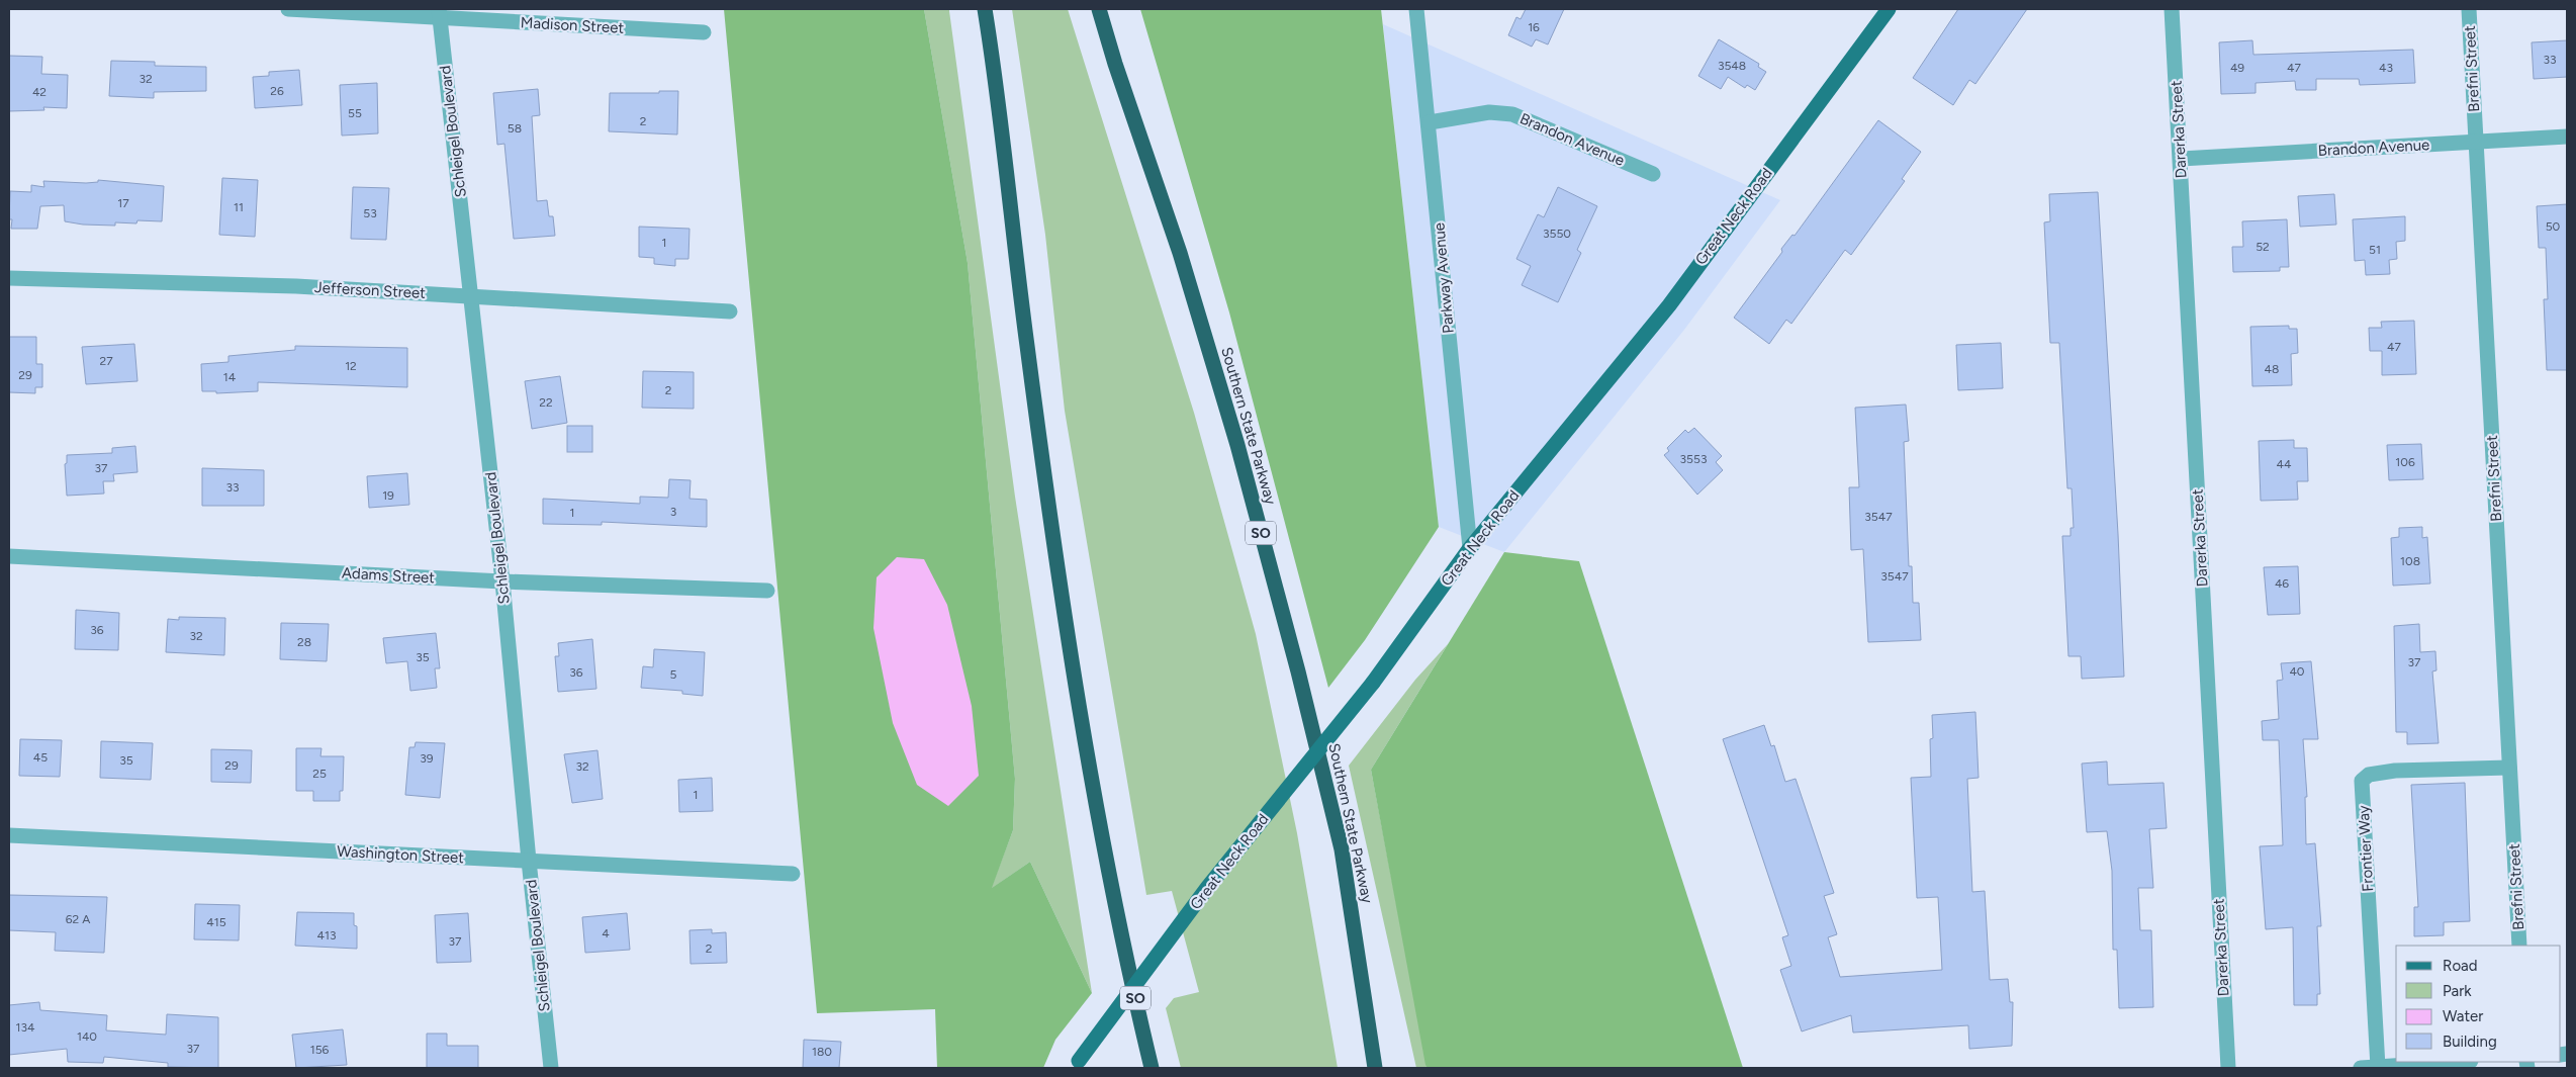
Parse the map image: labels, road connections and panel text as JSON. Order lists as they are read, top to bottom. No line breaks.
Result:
{"streets":{"highway":["Southern State Parkway","SO"],"main road":["Great Neck Road"],"street":["Madison Street","Brefni Street","Darerka Street","Schleigel Boulevard","Brandon Avenue","Parkway Avenue","Jefferson Street","Adams Street","Frontier Way","Washington Street"]},"crossings":[["Madison Street","Schleigel Boulevard"],["Brefni Street","Brandon Avenue"],["Brefni Street","Frontier Way"],["Darerka Street","Brandon Avenue"],["Schleigel Boulevard","Jefferson Street"],["Schleigel Boulevard","Adams Street"],["Schleigel Boulevard","Washington Street"],["Brandon Avenue","Parkway Avenue"],["Great Neck Road","Parkway Avenue"]],"house_numbers":["16","33","3548","49","47","43","32","26","42","55","2","58","17","11","53","50","3550","1","52","51","47","27","12","48","29","14","2","22","3553","106","44","37","33","19","3","1","3547","108","3547","46","36","32","28","35","37","40","36","5","45","39","35","29","32","25","1","62 A","415","4","413","37","2","134","140","37","156","180"],"legend":["Road","Park","Water","Building"]}
